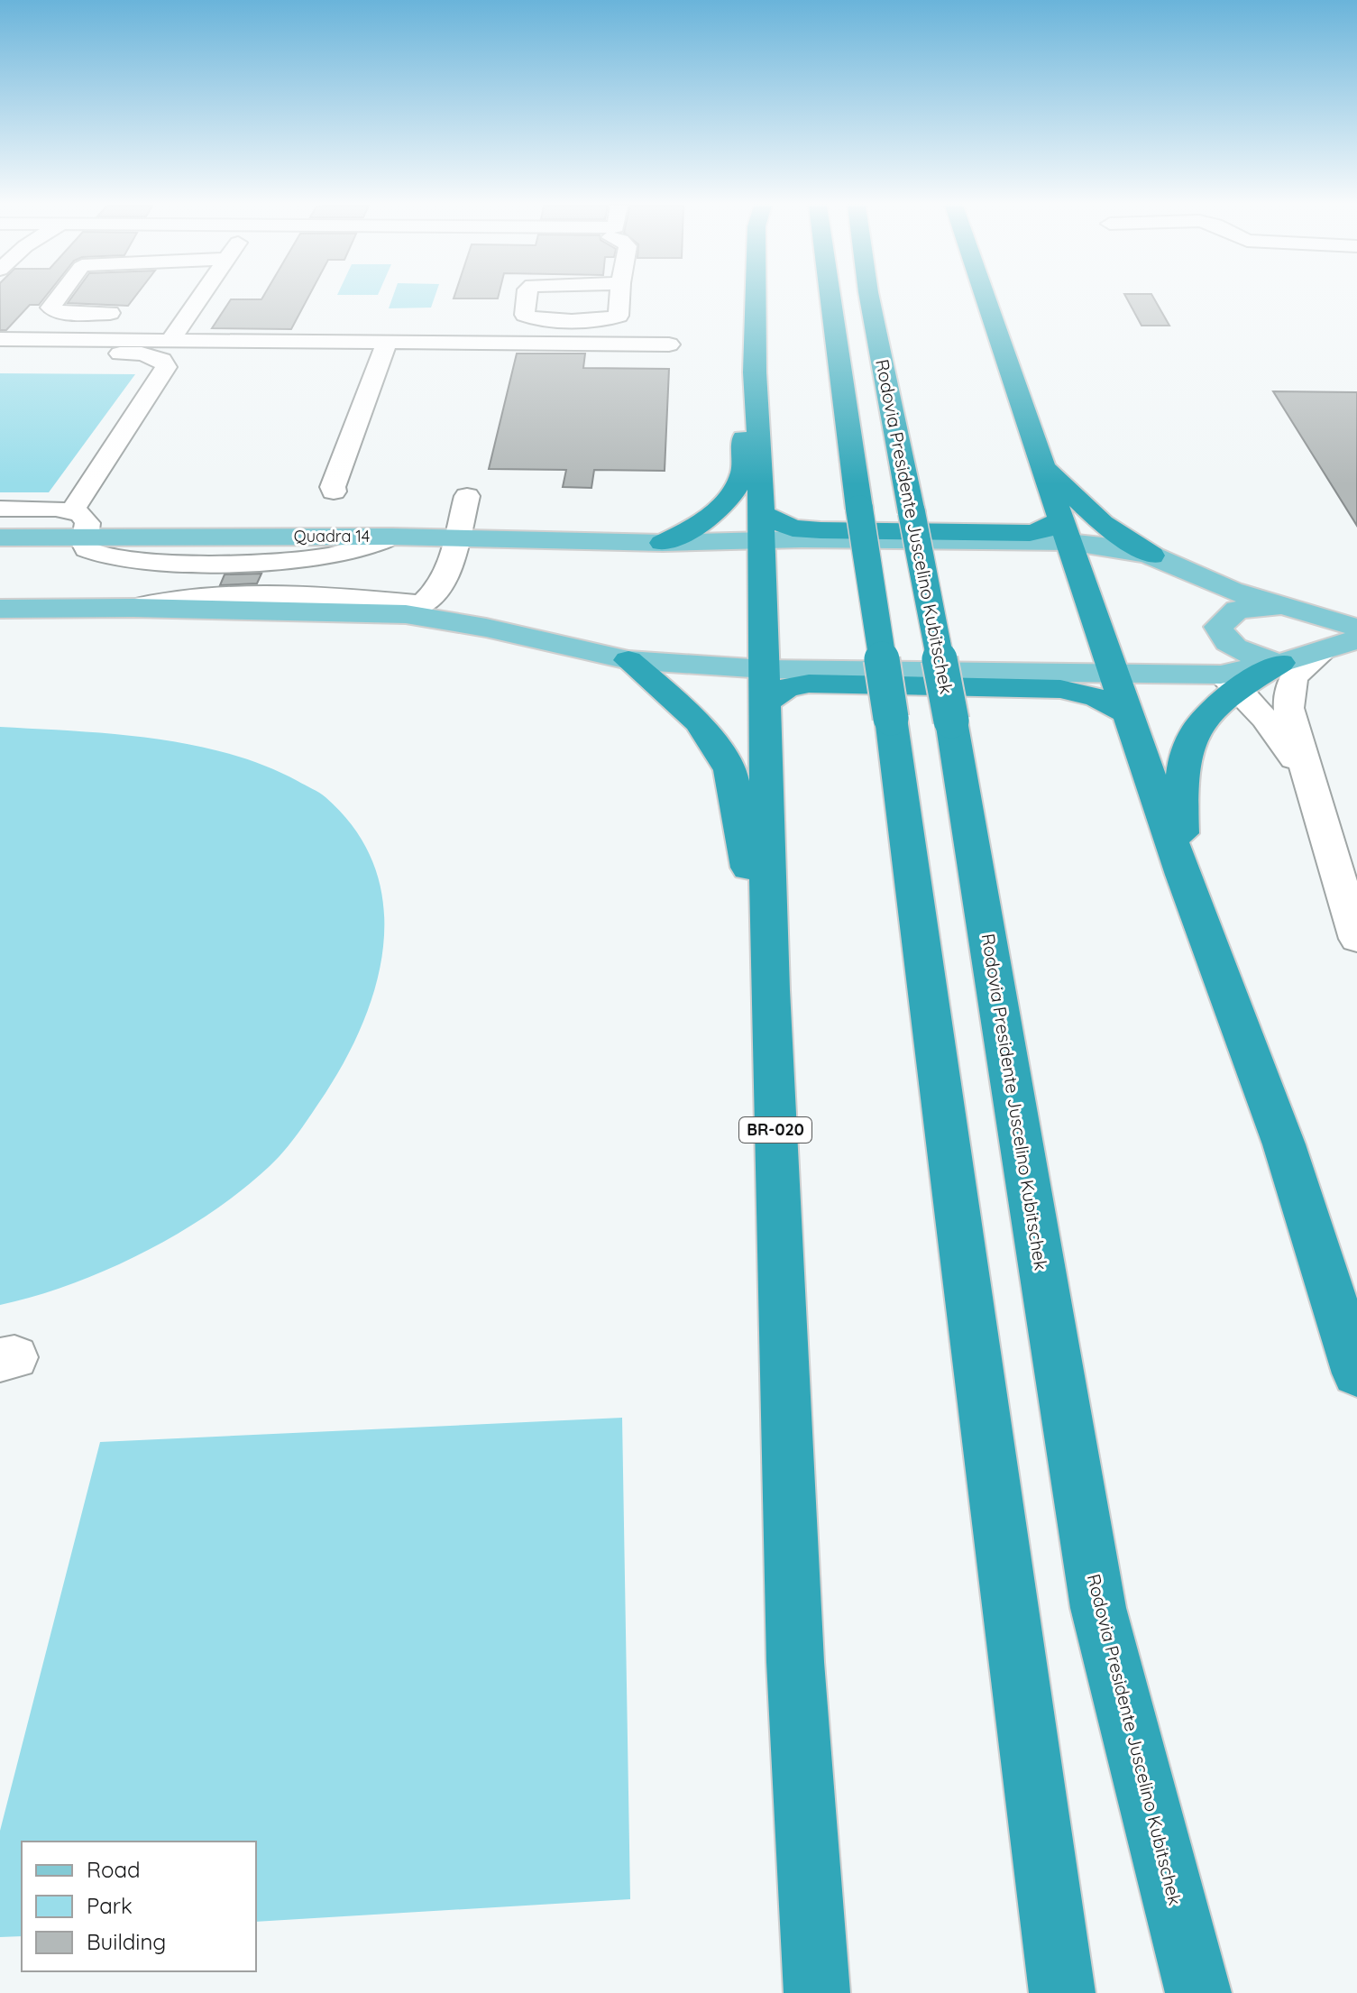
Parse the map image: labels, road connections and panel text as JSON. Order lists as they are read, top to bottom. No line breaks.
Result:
{"streets":{"highway":["Rodovia Presidente Juscelino Kubitschek","BR-020"],"main road":["Quadra 14"]},"crossings":[["Quadra 14","BR-020"]],"legend":["Road","Park","Building"]}
